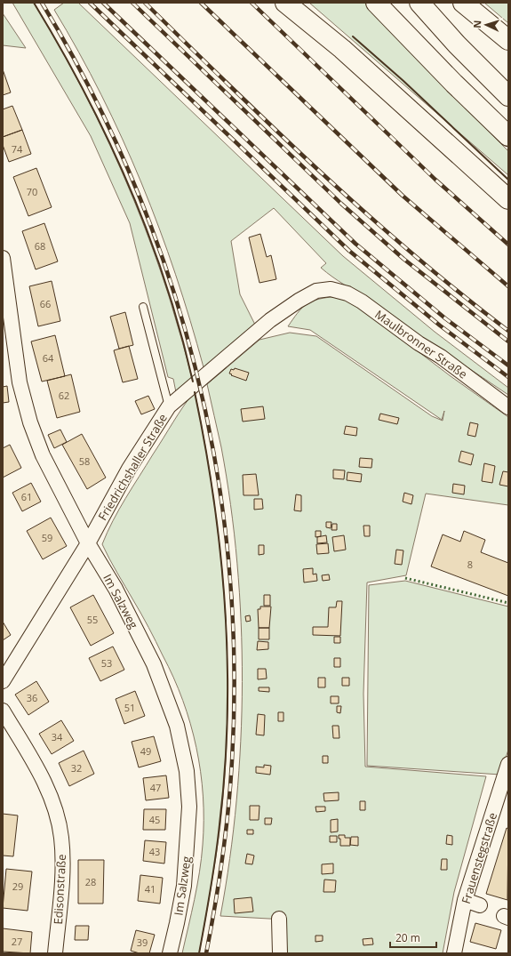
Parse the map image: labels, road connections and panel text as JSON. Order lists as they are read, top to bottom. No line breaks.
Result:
{"streets":{"street":["Maulbronner Straße","Friedrichshaller Straße","Im Salzweg","Frauenstegstraße","Edisonstraße"]},"crossings":[["Maulbronner Straße","Friedrichshaller Straße"],["Friedrichshaller Straße","Im Salzweg"]],"house_numbers":["74","70","68","66","64","62","58","61","59","8","55","53","36","51","34","49","32","47","45","43","28","29","41","27","39"],"scale_bar":"20 m","north":"left"}
